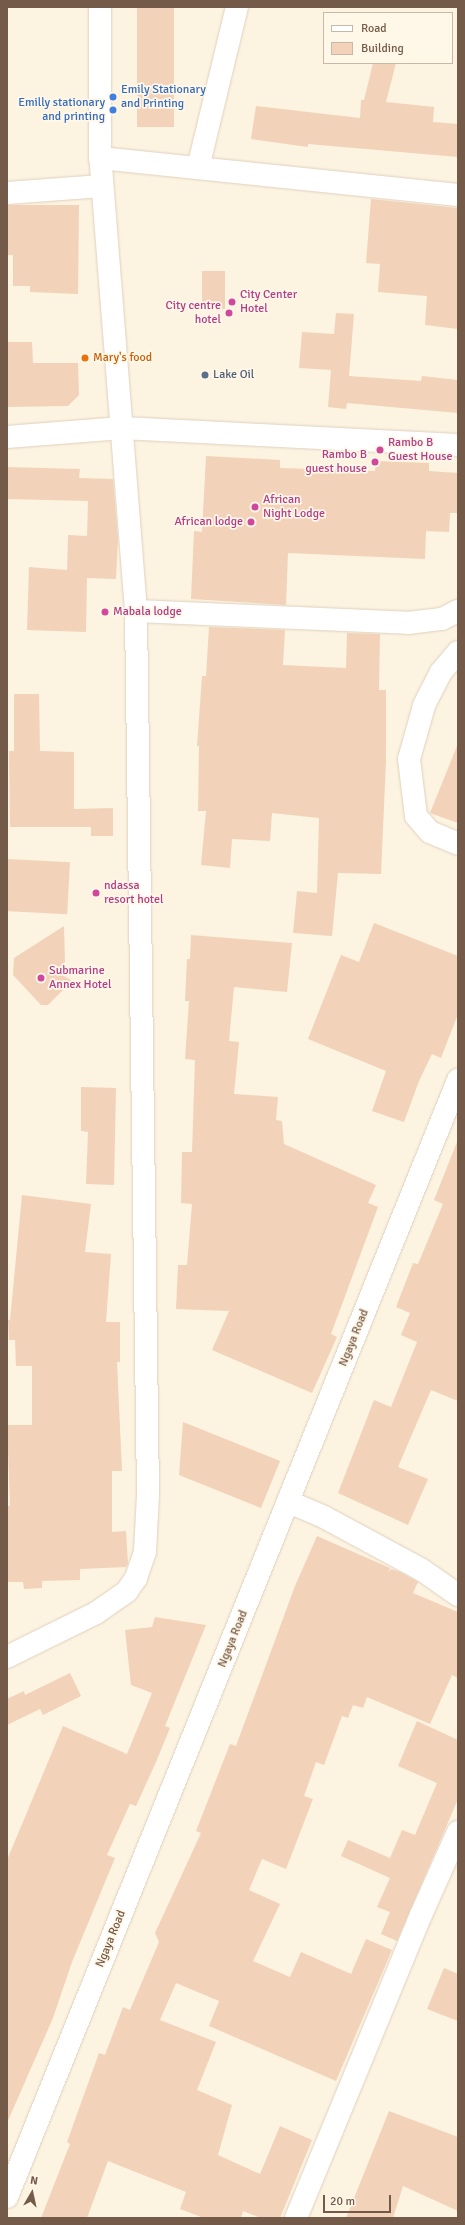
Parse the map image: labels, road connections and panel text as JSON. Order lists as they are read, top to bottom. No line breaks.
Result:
{"streets":{"street":["Ngaya Road"]},"places":["Emily Stationary and Printing","Emilly stationary and printing","City Center Hotel","City centre hotel","Mary's food","Lake Oil","Rambo B Guest House","Rambo B guest house","African Night Lodge","African lodge","Mabala lodge","ndassa resort hotel","Submarine Annex Hotel"],"legend":["Road","Building"],"scale_bar":"20 m","north":"top"}
